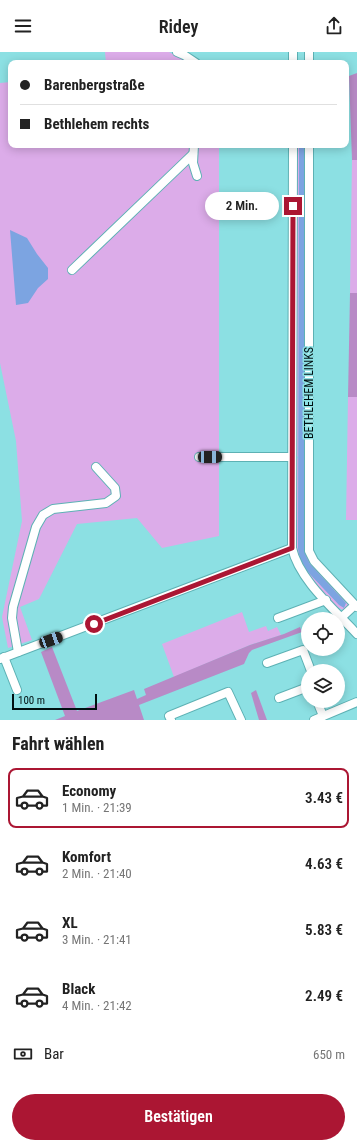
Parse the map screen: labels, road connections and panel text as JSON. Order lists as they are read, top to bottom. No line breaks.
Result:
{"streets":{"street":["BETHLEHEM LINKS"]},"scale_bar":"100 m","page":{"header":"Ridey","banner":["Barenbergstraße","Bethlehem rechts"],"bubble":"2 Min.","scale":"100 m","heading":"Fahrt wählen","list":[{"name":"Economy","note":"1 Min. · 21:39","value":"3.43 €"},{"name":"Komfort","note":"2 Min. · 21:40","value":"4.63 €"},{"name":"XL","note":"3 Min. · 21:41","value":"5.83 €"},{"name":"Black","note":"4 Min. · 21:42","value":"2.49 €"}],"pay":["Bar","650 m"],"buttons":"Bestätigen"}}
